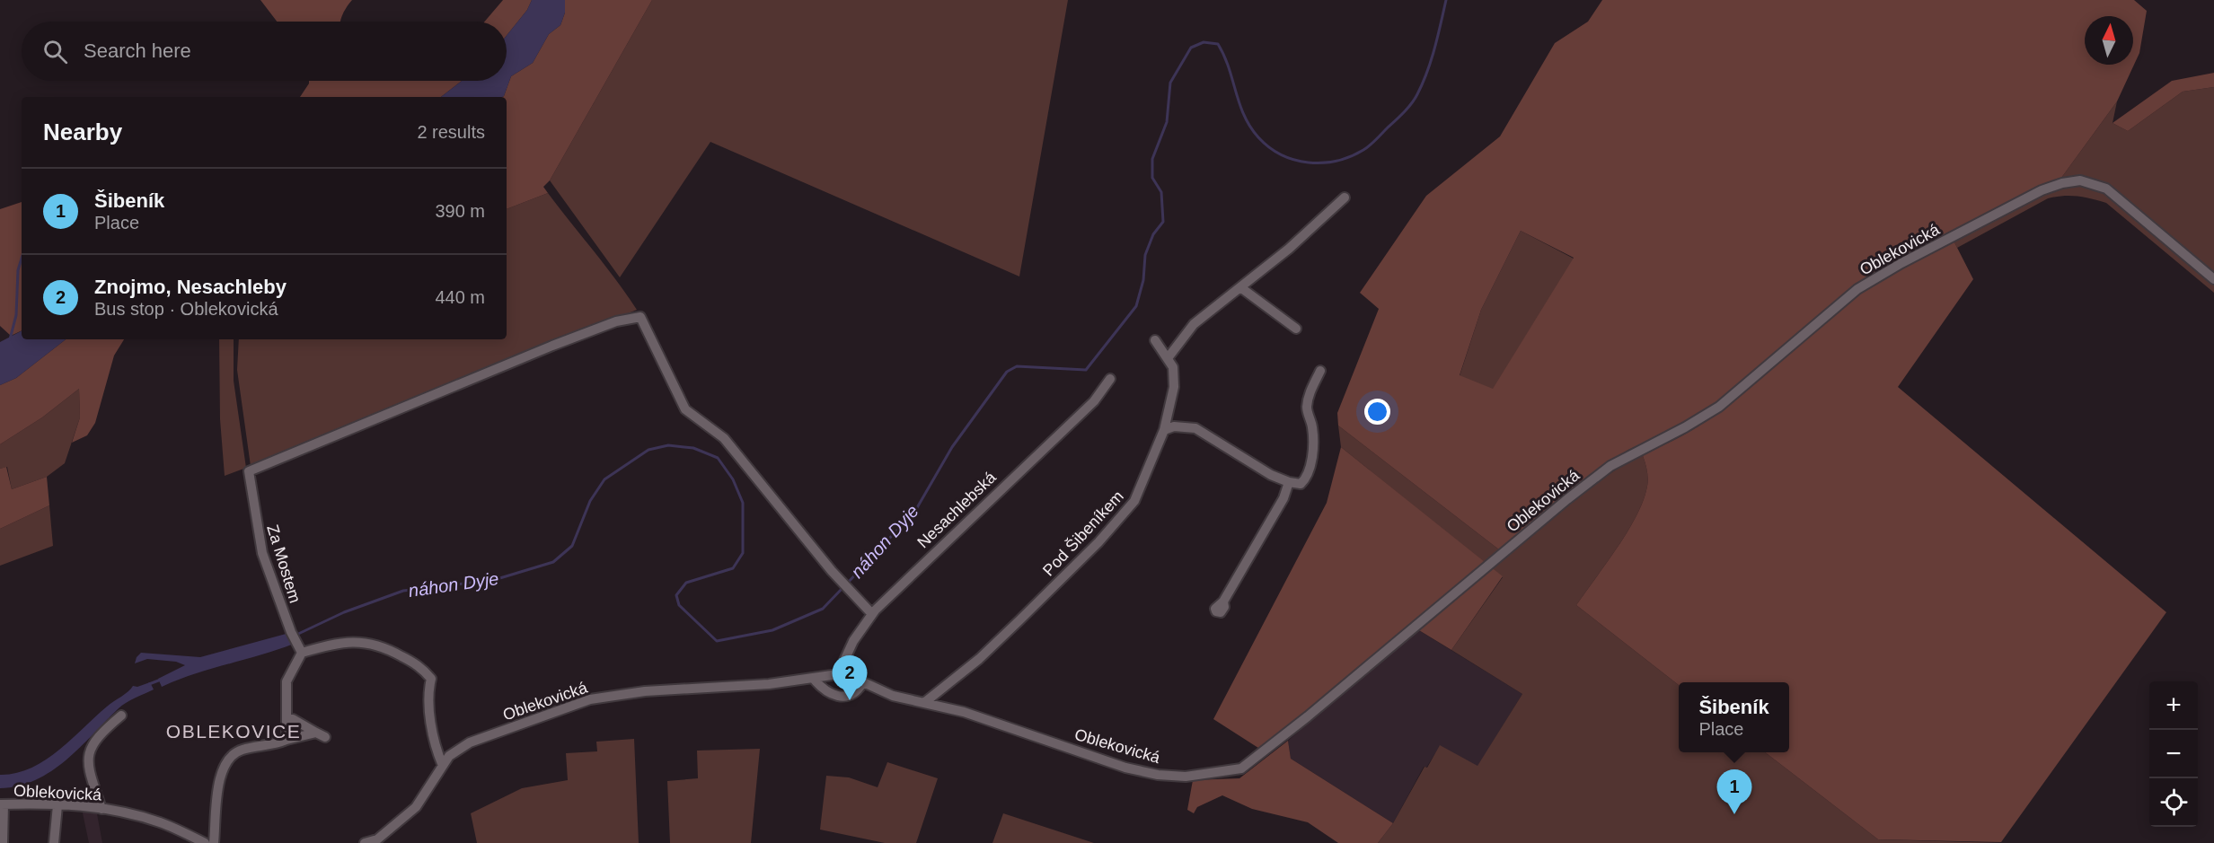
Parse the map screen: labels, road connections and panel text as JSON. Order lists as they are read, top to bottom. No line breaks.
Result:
{"streets":{"street":["Oblekovická","Nesachlebská","Pod Šibeníkem","Za Mostem"]},"crossings":[["Oblekovická","Nesachlebská"],["Oblekovická","Pod Šibeníkem"],["Nesachlebská","Za Mostem"]],"districts":["OBLEKOVICE"],"water":["náhon Dyje"],"north":"top","page":{"search":"Search here","heading":["Nearby","2 results"],"list":[{"mark":"1","name":"Šibeník","note":"Place","value":"390 m"},{"mark":"2","name":"Znojmo, Nesachleby","note":"Bus stop · Oblekovická","value":"440 m"}],"pins":["2","1"],"map_buttons":["+","−"],"popup":["Šibeník","Place"]}}
